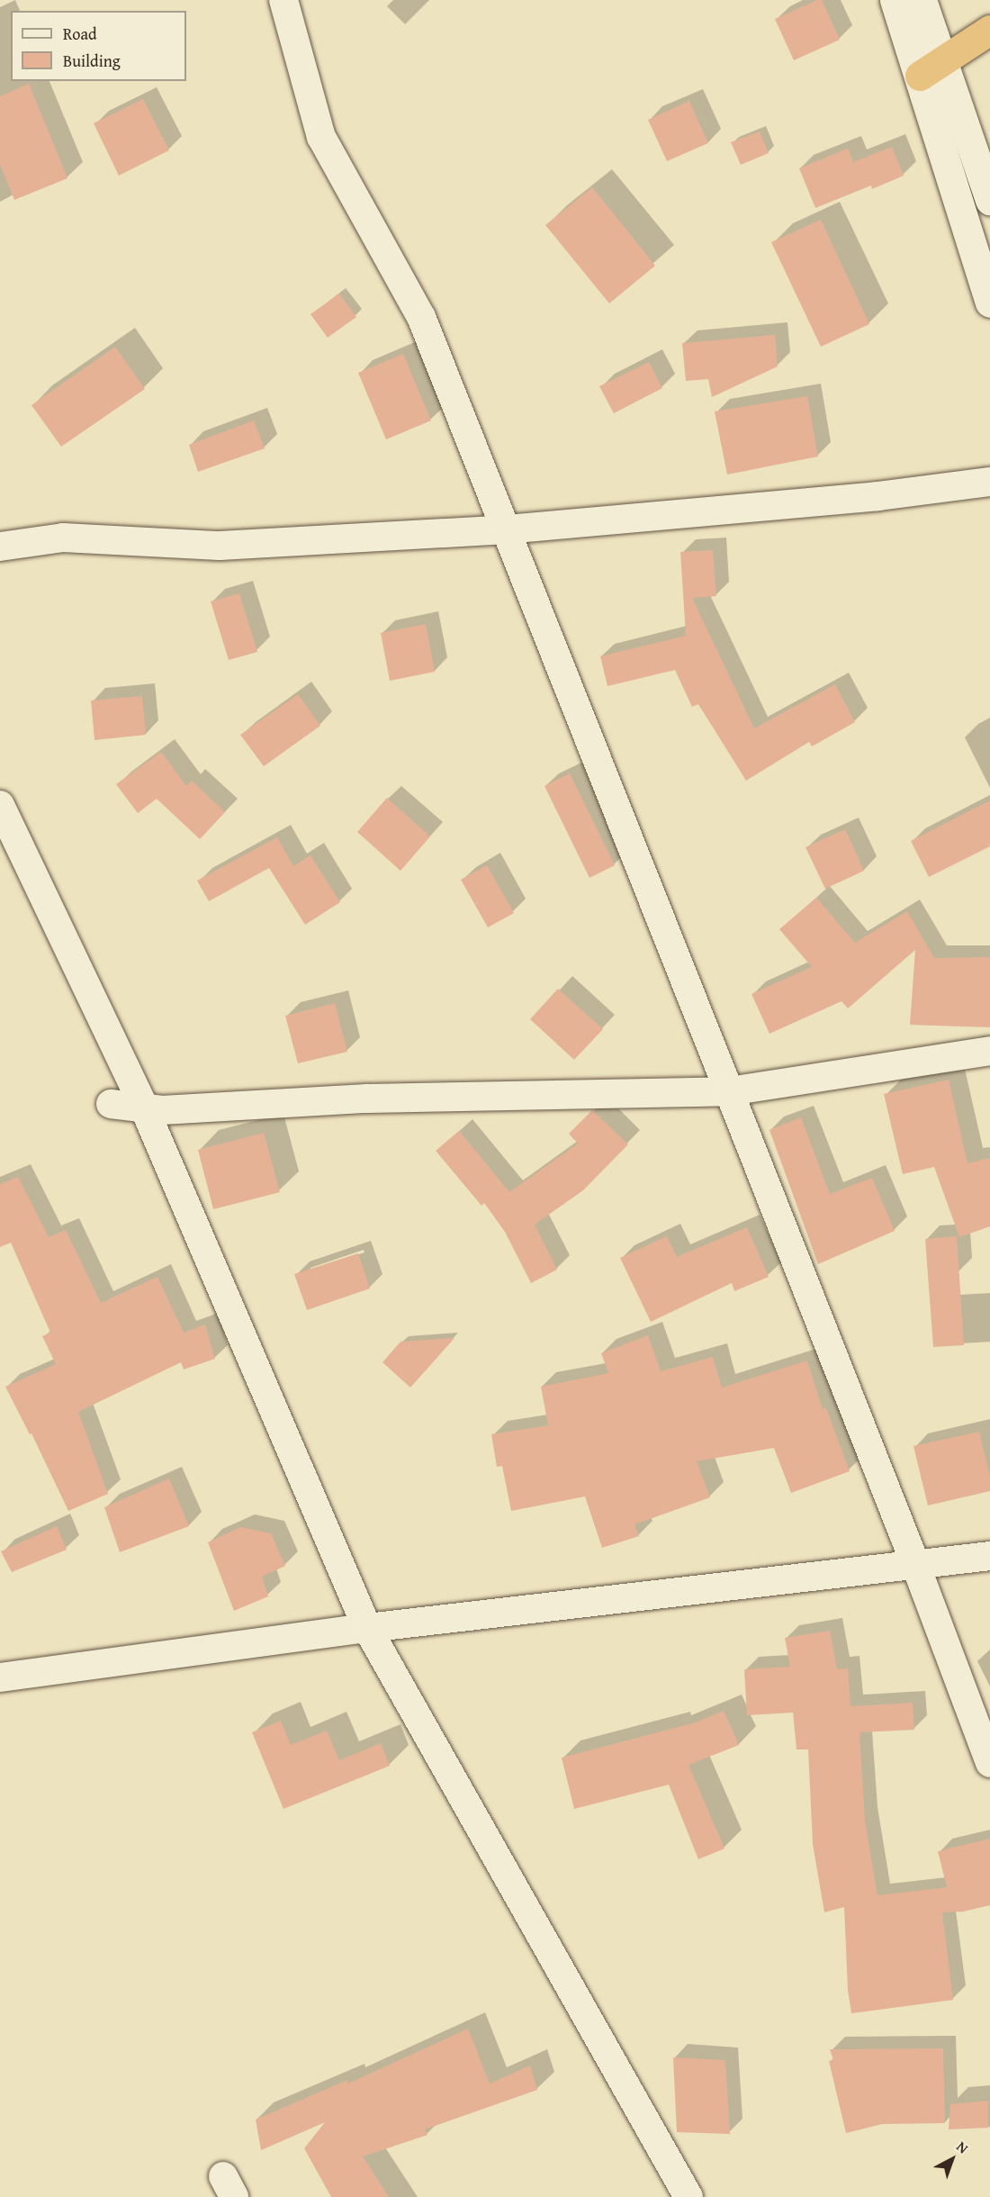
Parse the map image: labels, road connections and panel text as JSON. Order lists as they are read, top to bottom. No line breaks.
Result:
{"legend":["Road","Building"],"north":"top right"}
